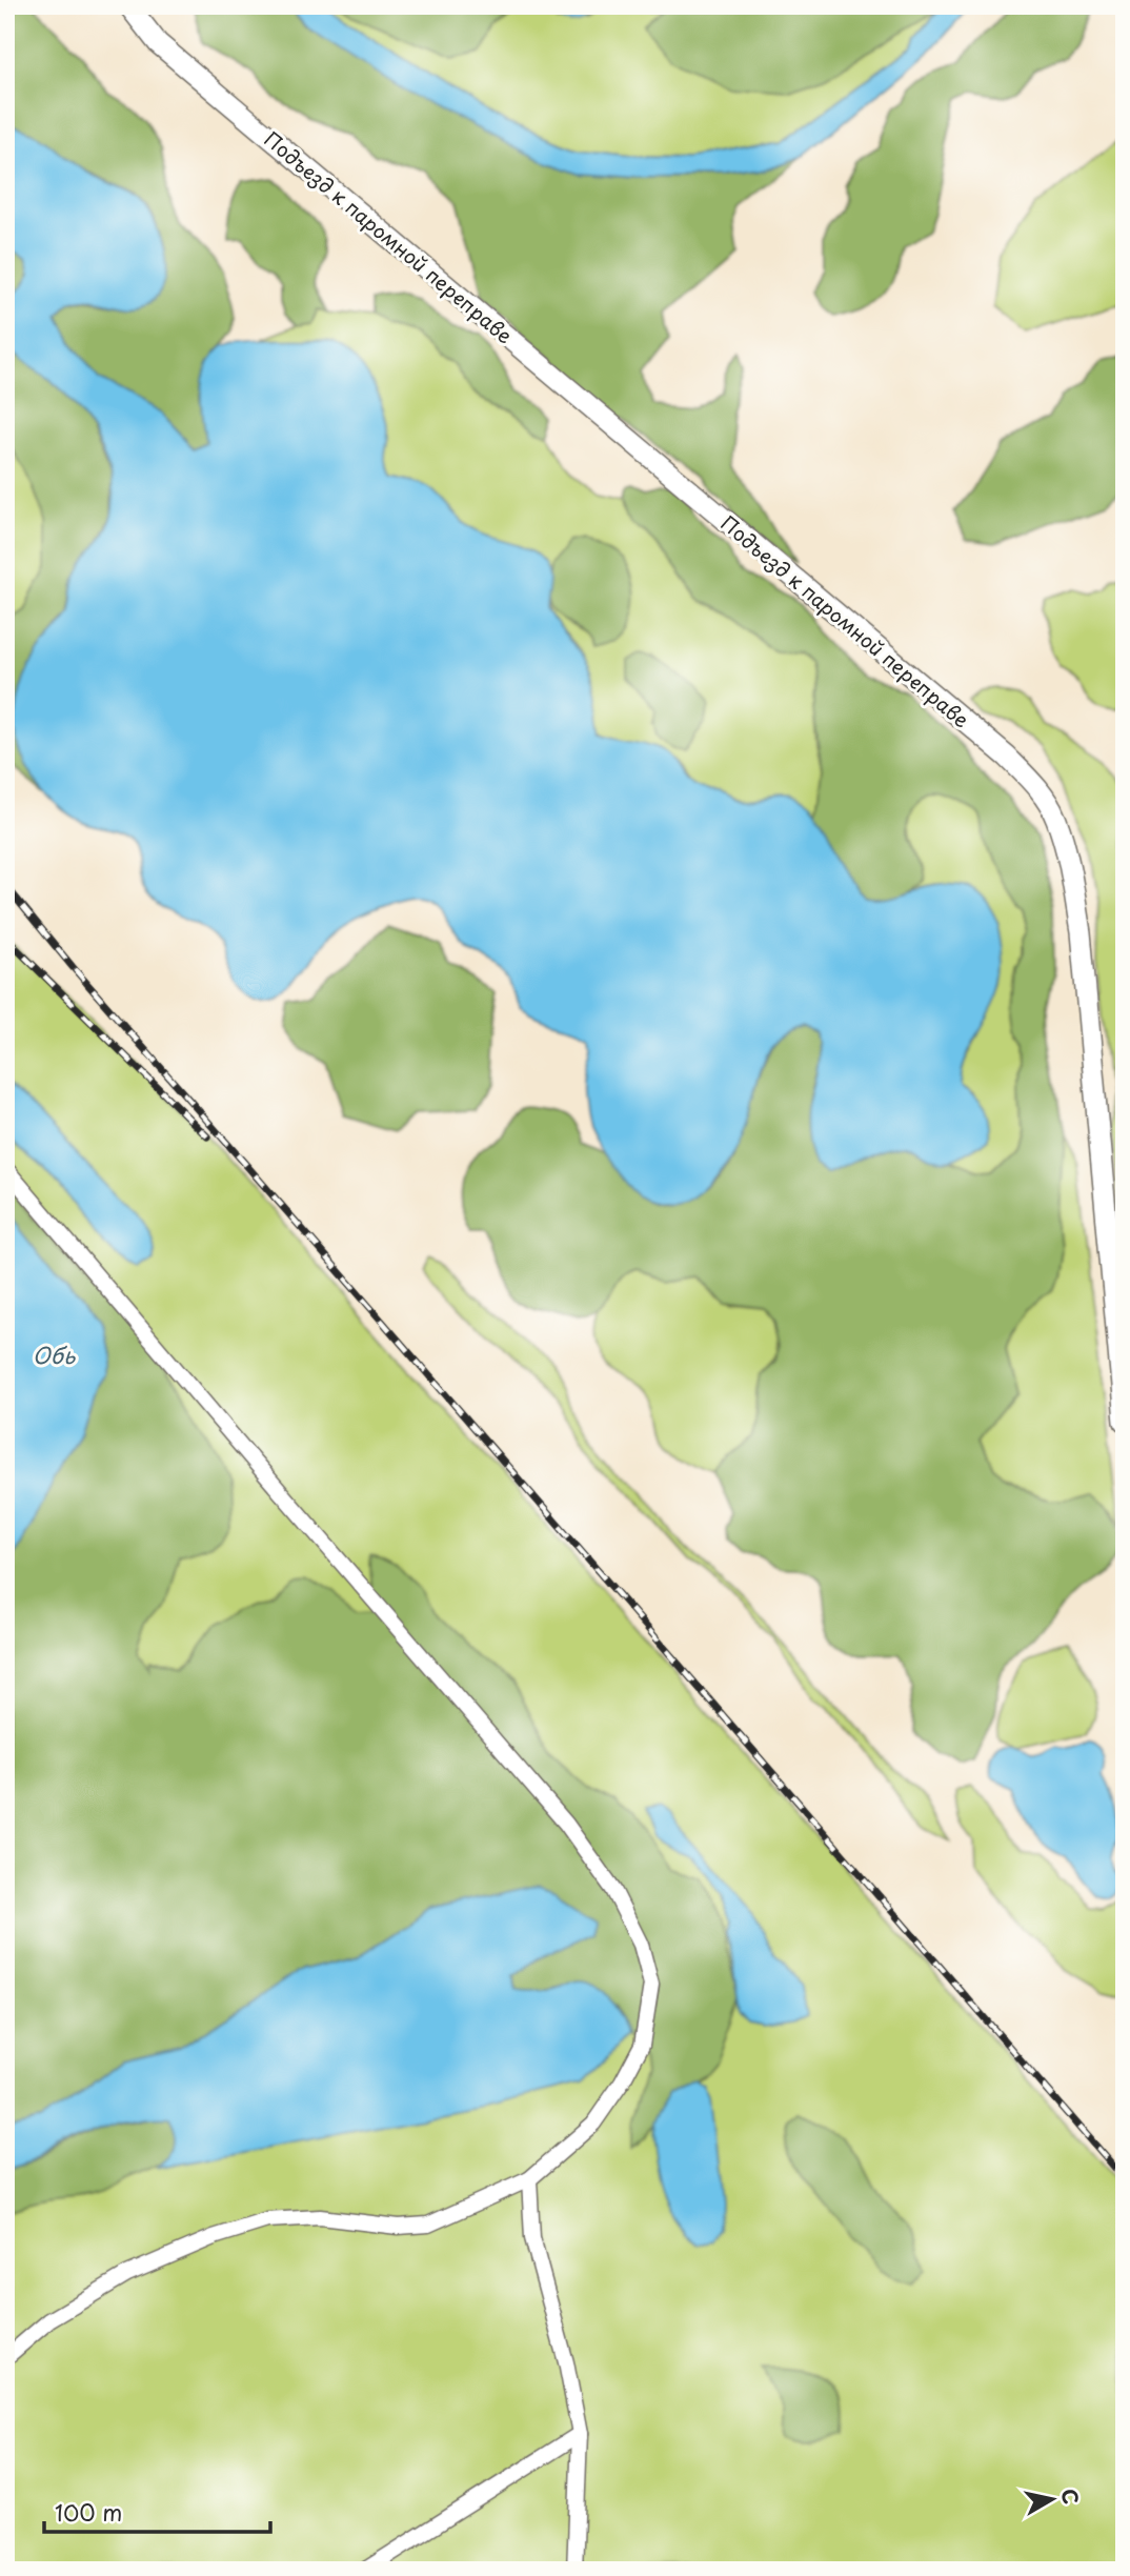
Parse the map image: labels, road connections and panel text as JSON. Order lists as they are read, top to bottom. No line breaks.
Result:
{"streets":{"street":["Подъезд к паромной переправе"]},"water":["Обь"],"scale_bar":"100 m","north":"right"}
